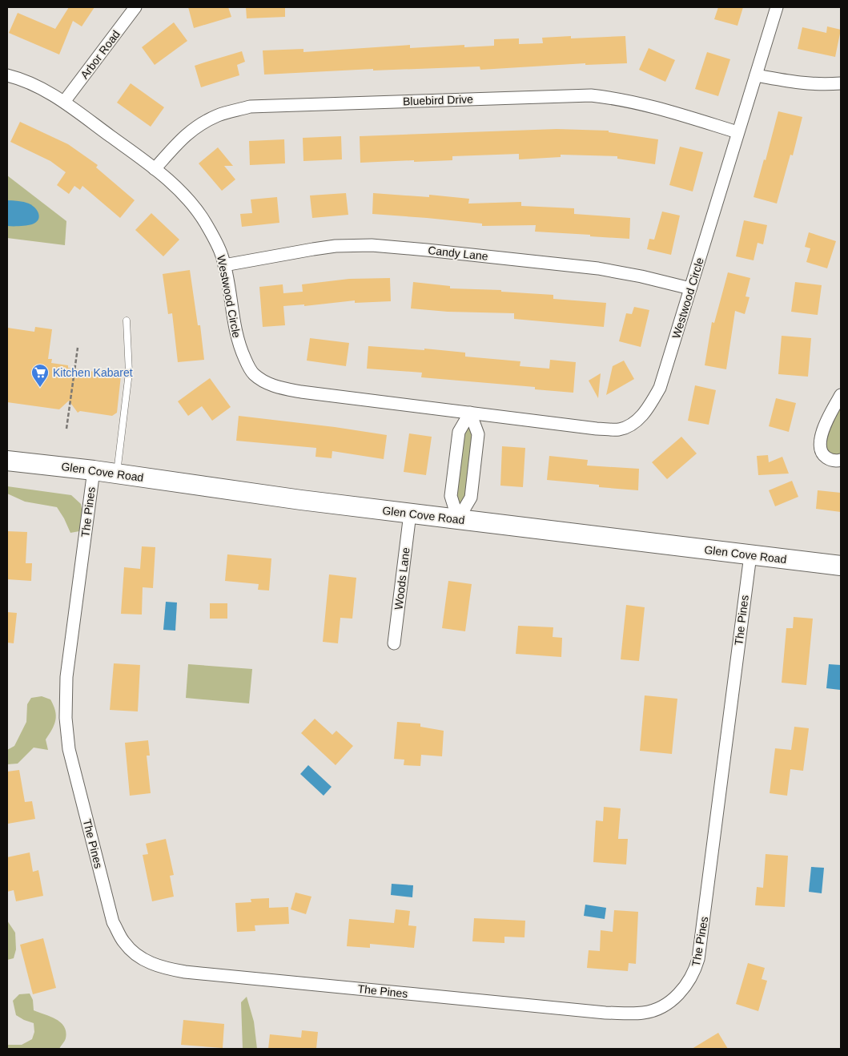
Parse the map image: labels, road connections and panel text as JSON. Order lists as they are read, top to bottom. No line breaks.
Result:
{"streets":{"main road":["Glen Cove Road"],"street":["Arbor Road","Bluebird Drive","Candy Lane","Westwood Circle","The Pines","Woods Lane"]},"crossings":[["Arbor Road","Westwood Circle"],["Bluebird Drive","Westwood Circle"],["Candy Lane","Westwood Circle"],["Glen Cove Road","The Pines"],["Glen Cove Road","Woods Lane"]],"places":{"supermarket":["Kitchen Kabaret"]}}
